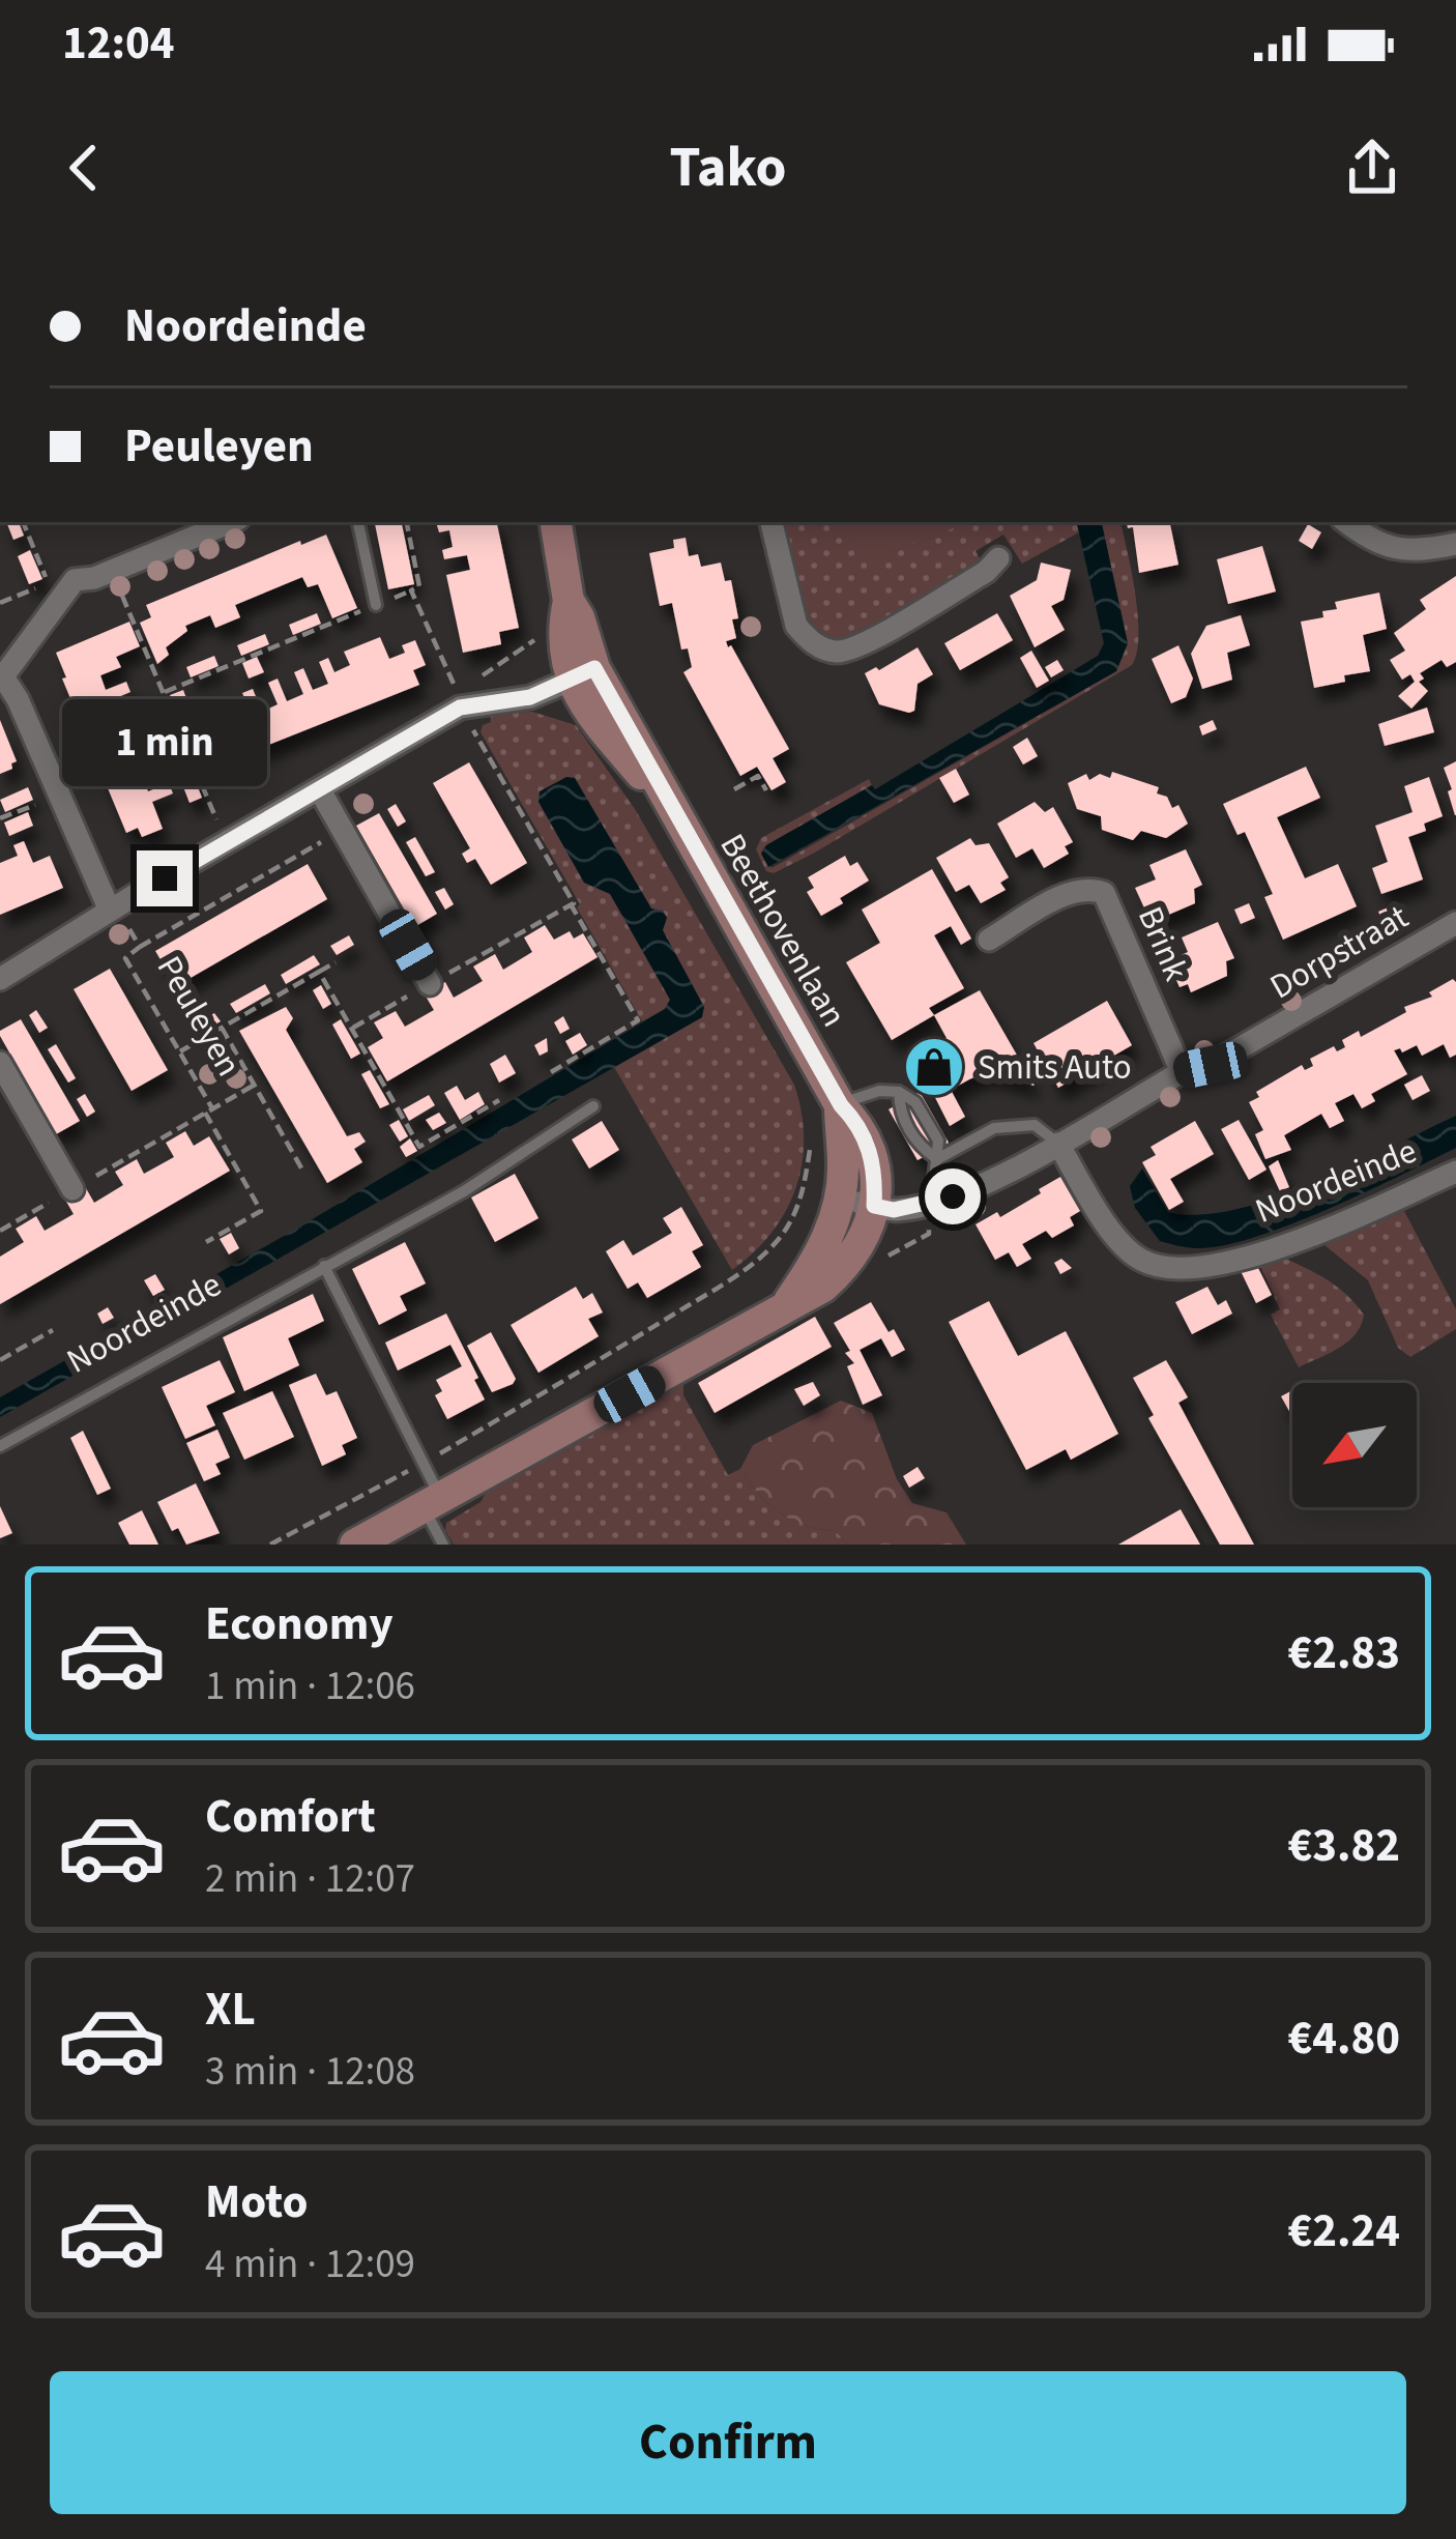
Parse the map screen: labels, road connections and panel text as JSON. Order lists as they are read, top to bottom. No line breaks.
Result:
{"streets":{"main road":["Beethovenlaan"],"street":["Brink","Dorpstraat","Noordeinde"],"path":["Peuleyen"]},"crossings":[["Brink","Dorpstraat"],["Dorpstraat","Noordeinde"]],"places":{"shop":["Smits Auto"]},"north":"bottom left","page":{"status":"12:04","header":"Tako","banner":["Noordeinde","Peuleyen"],"bubble":"1 min","list":[{"name":"Economy","note":"1 min · 12:06","value":"€2.83"},{"name":"Comfort","note":"2 min · 12:07","value":"€3.82"},{"name":"XL","note":"3 min · 12:08","value":"€4.80"},{"name":"Moto","note":"4 min · 12:09","value":"€2.24"}],"buttons":"Confirm"}}
